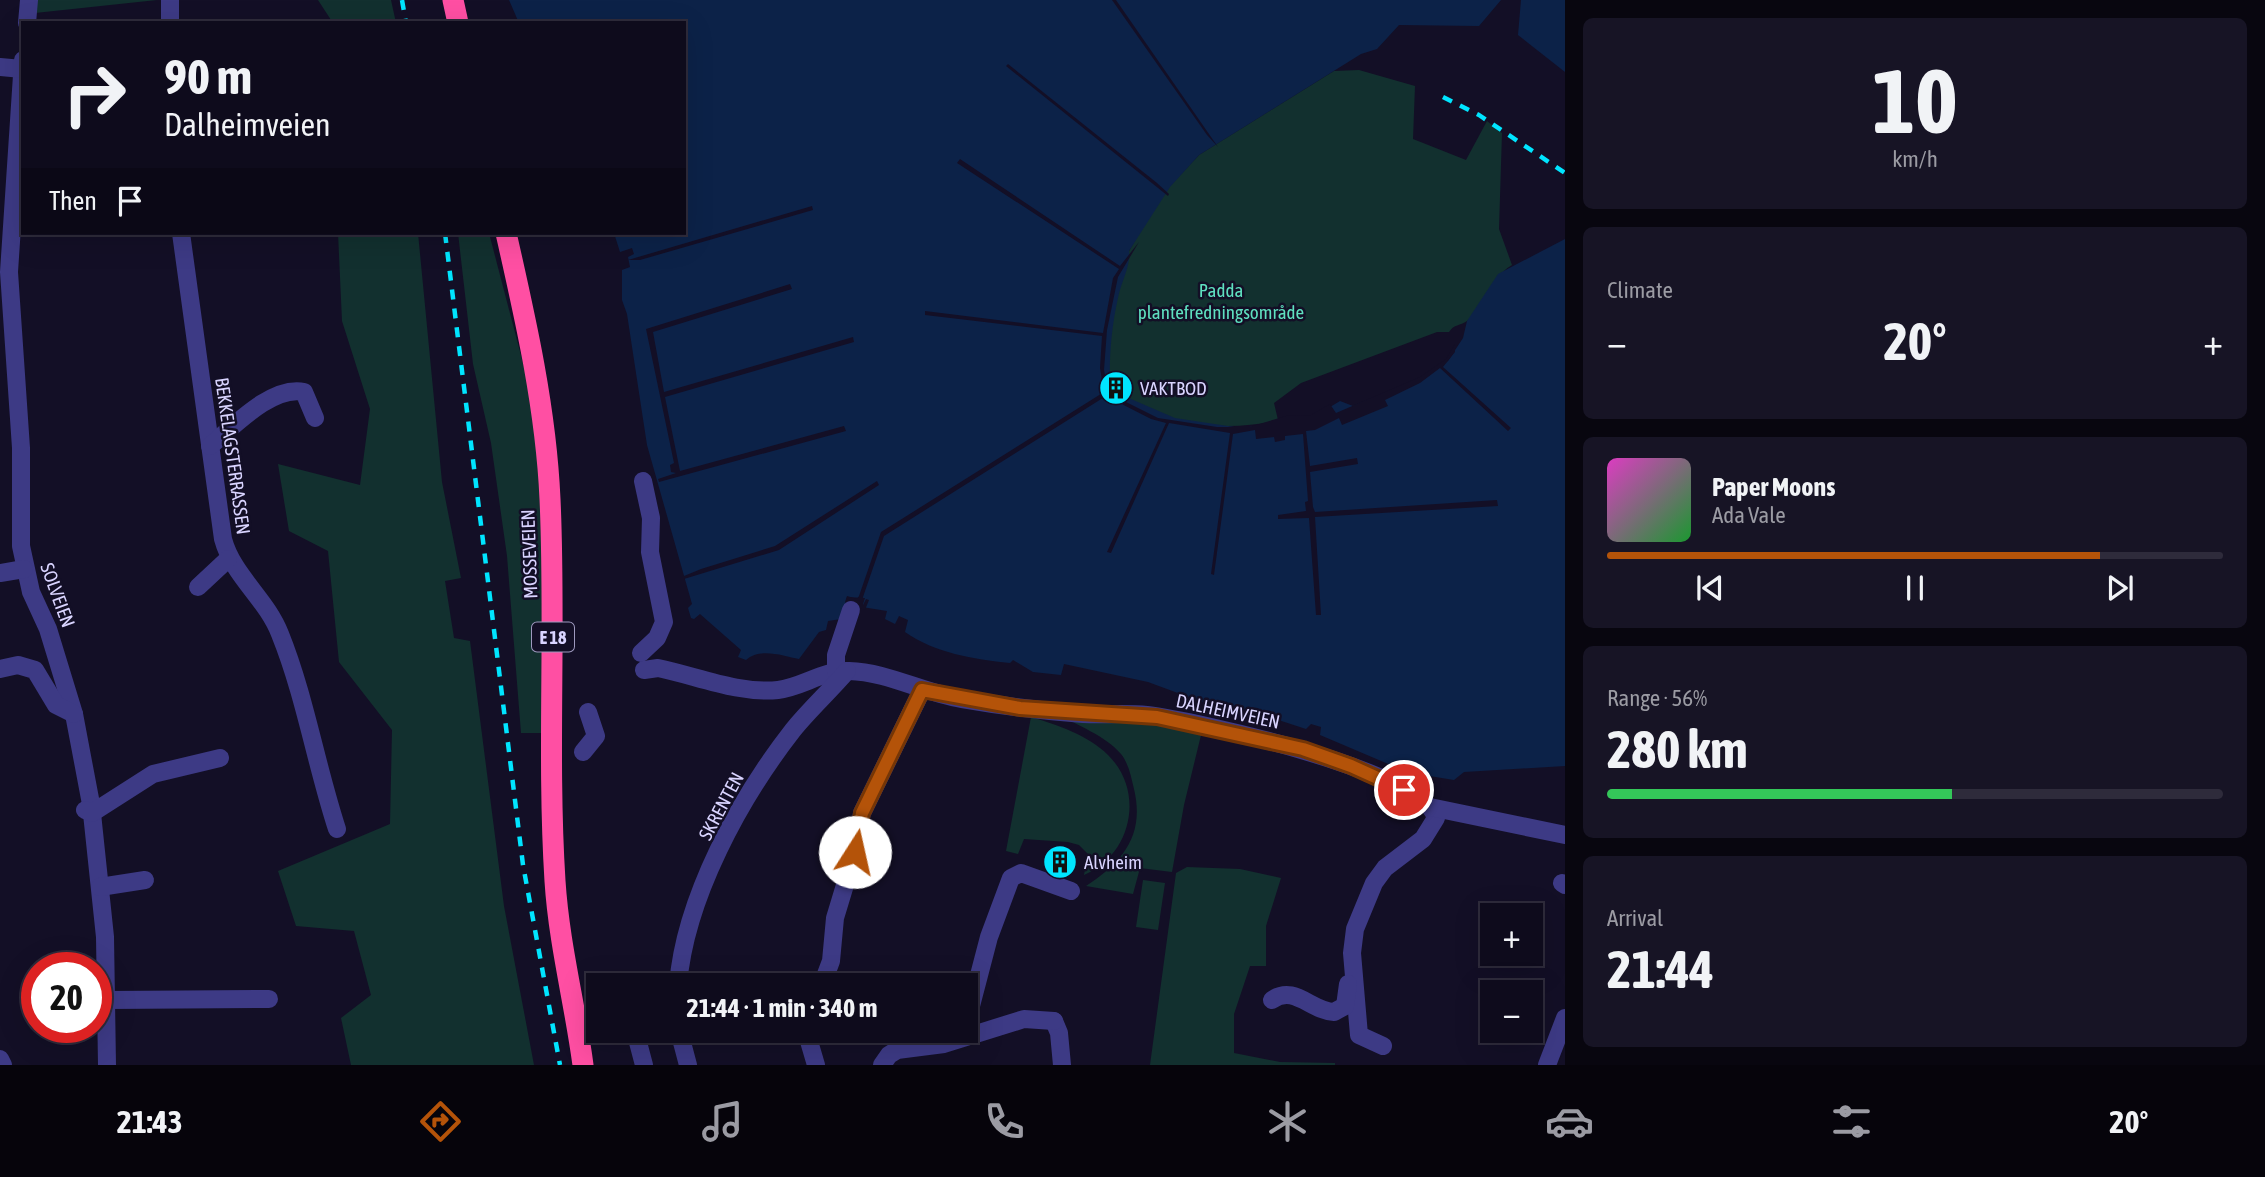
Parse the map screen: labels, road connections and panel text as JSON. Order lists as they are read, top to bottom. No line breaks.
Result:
{"streets":{"highway":["MOSSEVEIEN","E 18"],"street":["BEKKELAGSTERRASSEN","SOLVEIEN","DALHEIMVEIEN","SKRENTEN"]},"crossings":[["DALHEIMVEIEN","SKRENTEN"]],"parks":["Padda plantefredningsområde"],"places":{"building":["VAKTBOD","Alvheim"]},"page":{"tile":[["10","km/h"],"Climate",["Range · 56%","280 km"],["Arrival","21:44"]],"turn":["90 m","Dalheimveien"],"then":"Then","heat":["−","20°","+"],"song":["Paper Moons","Ada Vale"],"map_buttons":["+","−"],"limit":"20","trip":"21:44 · 1 min · 340 m","tabs":["21:43","20°"]}}
